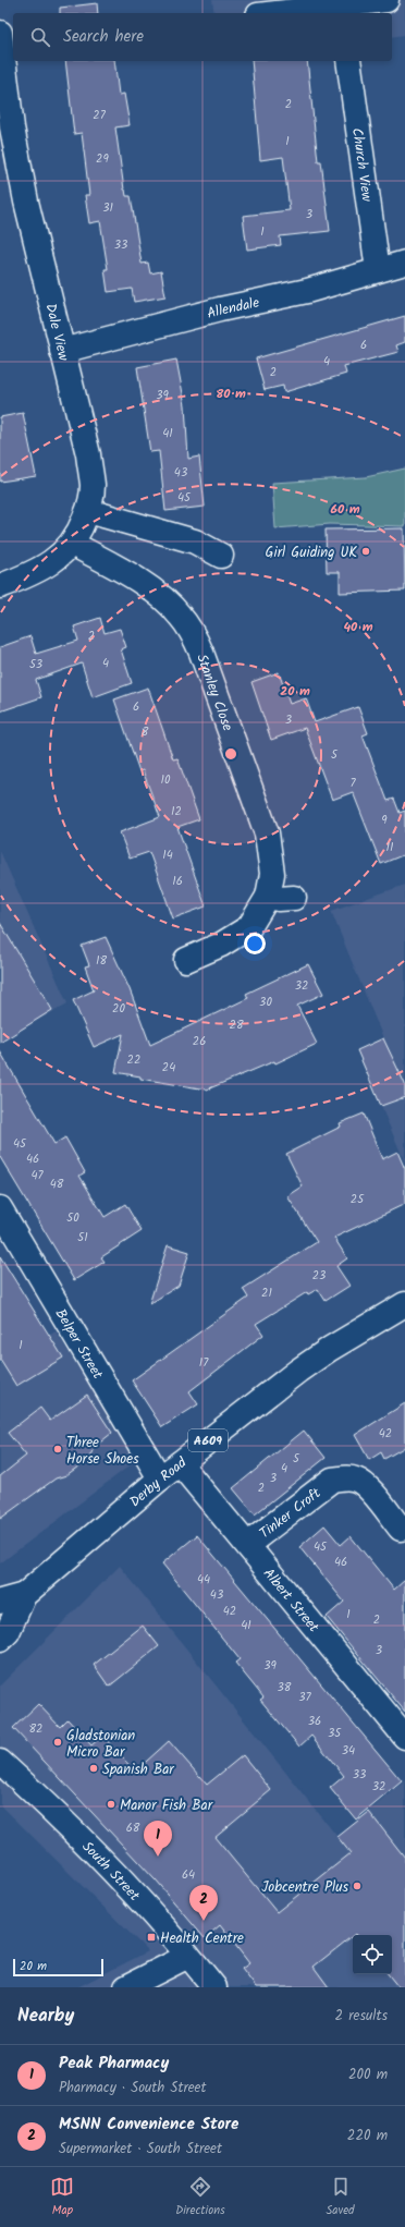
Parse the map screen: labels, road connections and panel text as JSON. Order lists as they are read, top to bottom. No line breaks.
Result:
{"streets":{"street":["Church View","Allendale","Dale View","Stanley Close","Belper Street","A609","Derby Road","Tinker Croft","Albert Street","South Street"]},"crossings":[["Church View","Allendale"],["Allendale","Dale View"],["Dale View","Stanley Close"],["Belper Street","Derby Road"],["Derby Road","Albert Street"],["Tinker Croft","Albert Street"]],"places":{"other":["Girl Guiding UK","Three Horse Shoes","Gladstonian Micro Bar","Spanish Bar","Manor Fish Bar","Jobcentre Plus"],"transit":["Health Centre"]},"house_numbers":["2","27","1","29","31","3","1","33","6","4","2","39","41","43","45","2","4","53","6","3","8","5","10","7","12","9","11","14","16","18","32","30","20","28","26","22","24","45","46","47","48","25","50","51","23","21","1","17","42","5","4","3","2","45","46","44","43","42","1","2","41","3","39","38","37","36","82","35","34","33","32","68","64"],"scale_bar":"20 m","page":{"search":"Search here","pins":["1","2"],"scale":"20 m","heading":["Nearby","2 results"],"list":[{"mark":"1","name":"Peak Pharmacy","note":"Pharmacy · South Street","value":"200 m"},{"mark":"2","name":"MSNN Convenience Store","note":"Supermarket · South Street","value":"220 m"}],"nav":["Map","Directions","Saved"]},"rings":["80 m","60 m","40 m","20 m"]}
